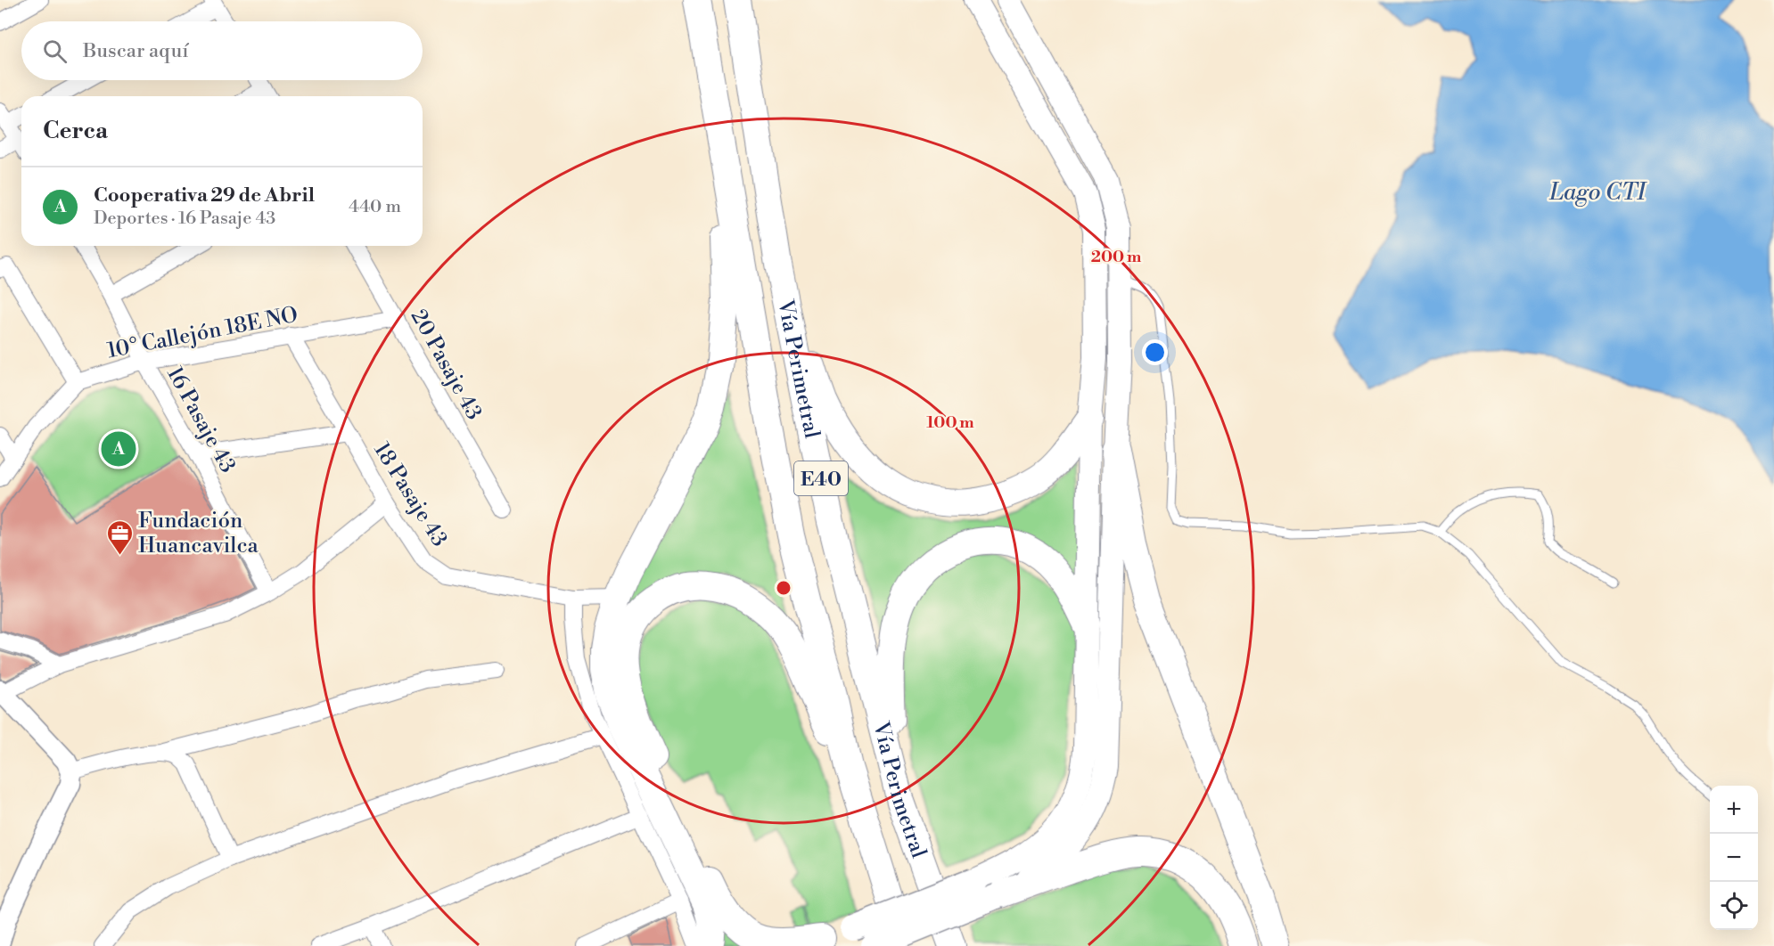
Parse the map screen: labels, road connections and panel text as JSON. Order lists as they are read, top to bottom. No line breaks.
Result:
{"streets":{"highway":["Vía Perimetral","E40"],"street":["10° Callejón 18E NO","20 Pasaje 43","16 Pasaje 43","18 Pasaje 43"]},"crossings":[["10° Callejón 18E NO","20 Pasaje 43"],["10° Callejón 18E NO","16 Pasaje 43"],["10° Callejón 18E NO","18 Pasaje 43"]],"water":["Lago CTI"],"places":{"office":["Fundación Huancavilca"]},"page":{"search":"Buscar aquí","heading":"Cerca","list":[{"mark":"A","name":"Cooperativa 29 de Abril","note":"Deportes · 16 Pasaje 43","value":"440 m"}],"pins":"A","map_buttons":["+","−"]},"rings":["200 m","100 m"]}
